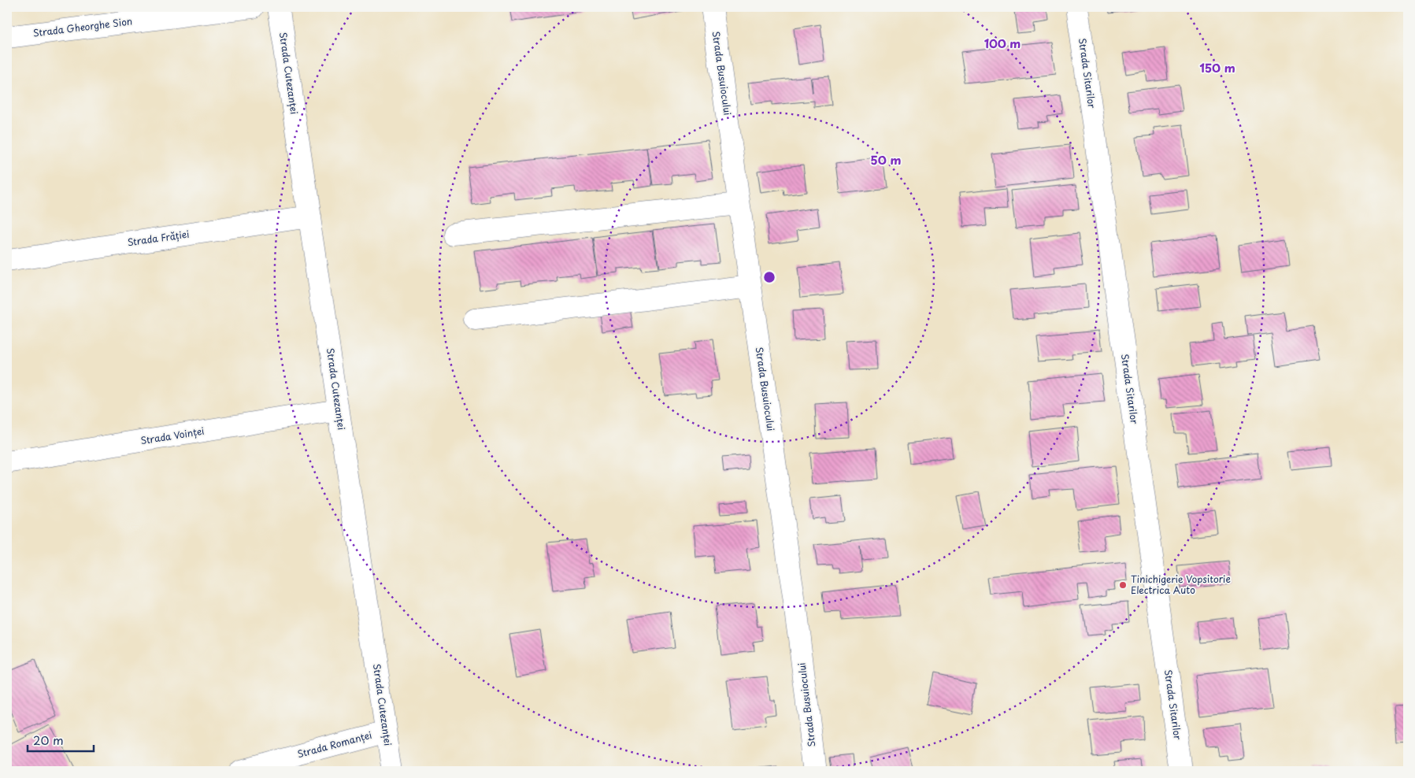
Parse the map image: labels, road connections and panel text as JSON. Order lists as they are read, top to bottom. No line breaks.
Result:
{"streets":{"street":["Strada Gheorghe Sion","Strada Cutezanței","Strada Busuiocului","Strada Sitarilor","Strada Frăției","Strada Voinței","Strada Romanței"]},"crossings":[["Strada Cutezanței","Strada Frăției"],["Strada Cutezanței","Strada Voinței"],["Strada Cutezanței","Strada Romanței"]],"places":["Tinichigerie Vopsitorie Electrica Auto"],"scale_bar":"20 m","rings":["100 m","150 m","50 m"]}
